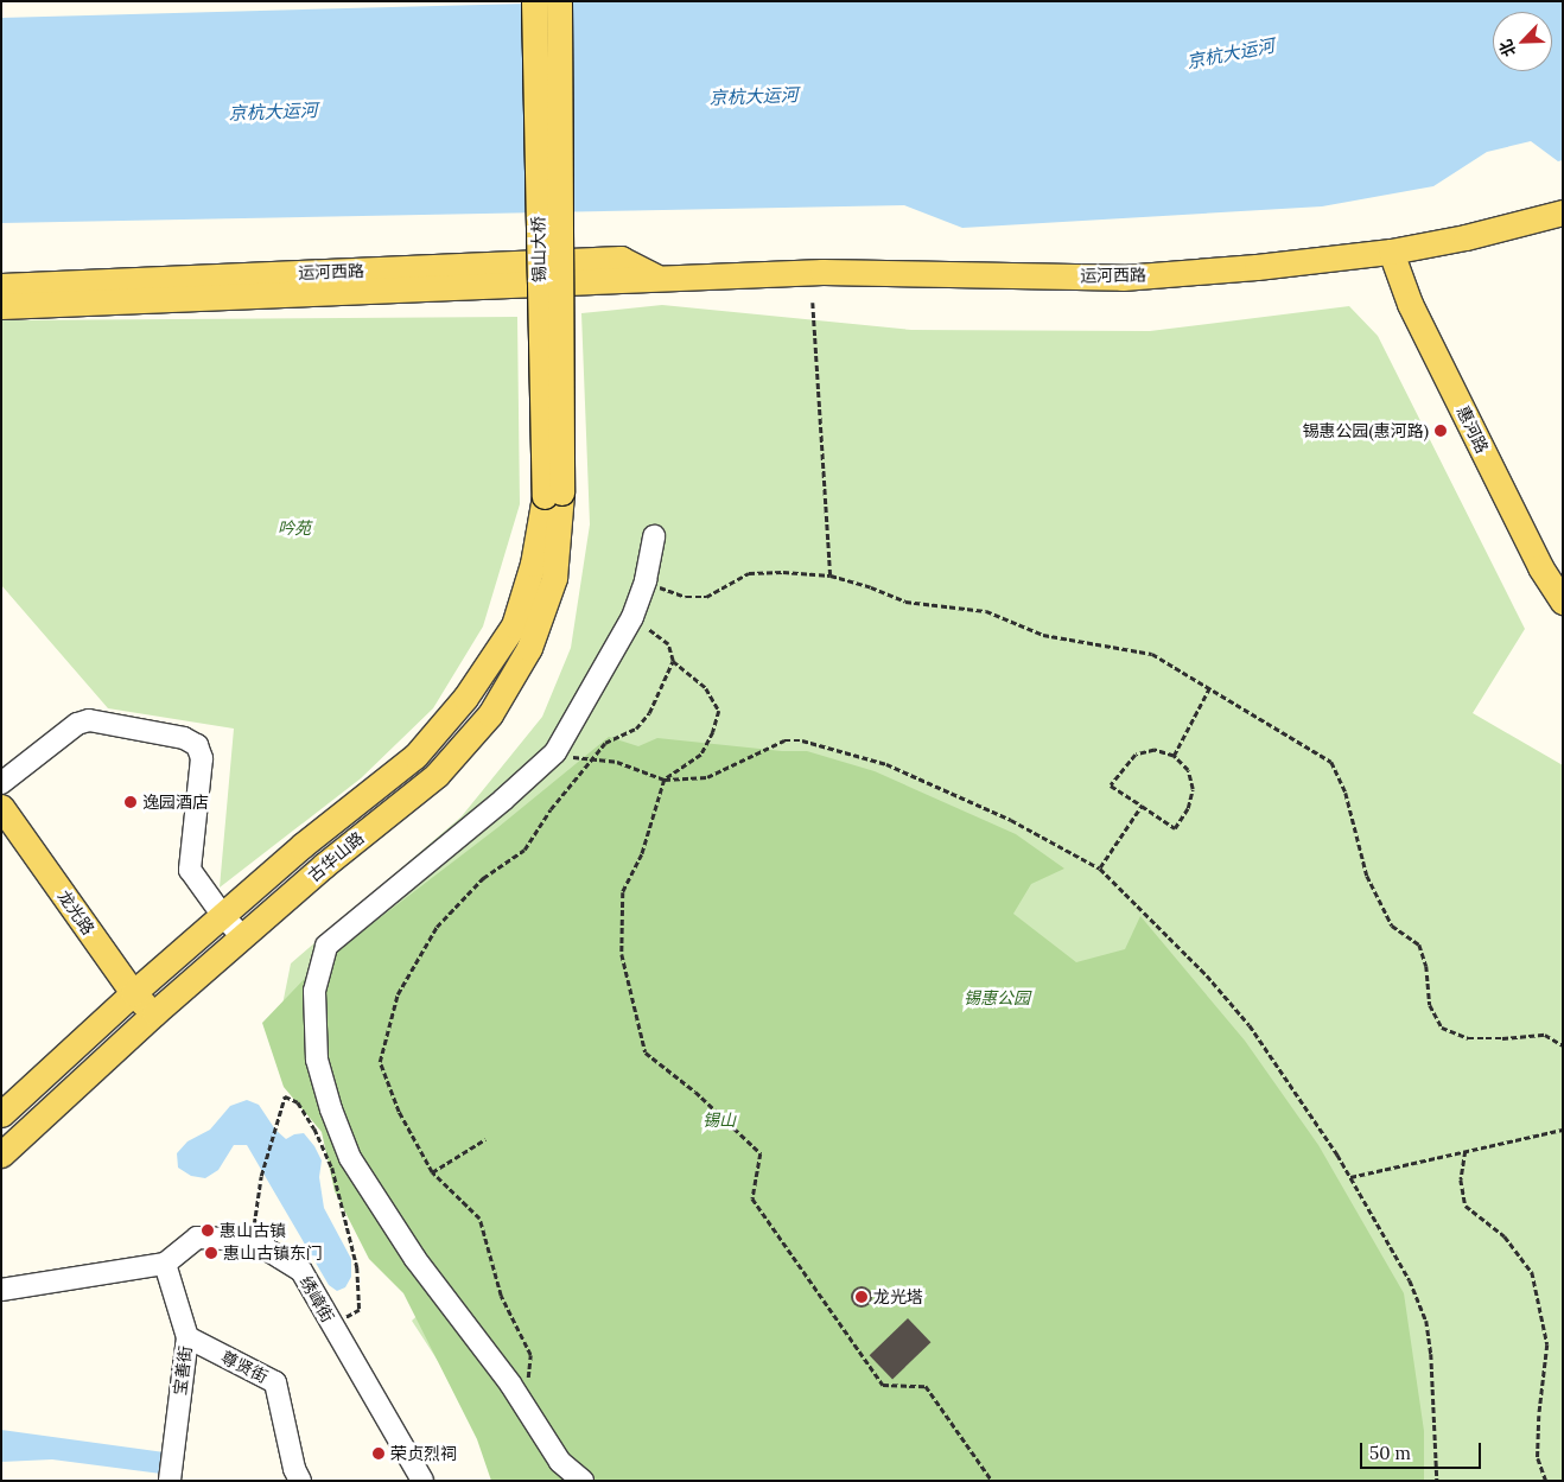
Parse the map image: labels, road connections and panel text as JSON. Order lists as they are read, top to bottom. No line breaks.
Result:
{"streets":{"main road":["锡山大桥","运河西路","惠河路","古华山路","龙光路"],"street":["绣嶂街","尊贤街","宝善街"]},"crossings":[["锡山大桥","古华山路"],["运河西路","惠河路"],["古华山路","龙光路"],["绣嶂街","宝善街"],["尊贤街","宝善街"]],"water":["京杭大运河"],"parks":["吟苑","锡惠公园","锡山"],"places":["锡惠公园(惠河路)","逸园酒店","惠山古镇","惠山古镇东门","龙光塔","荣贞烈祠"],"scale_bar":"50 m","north":"bottom left"}
